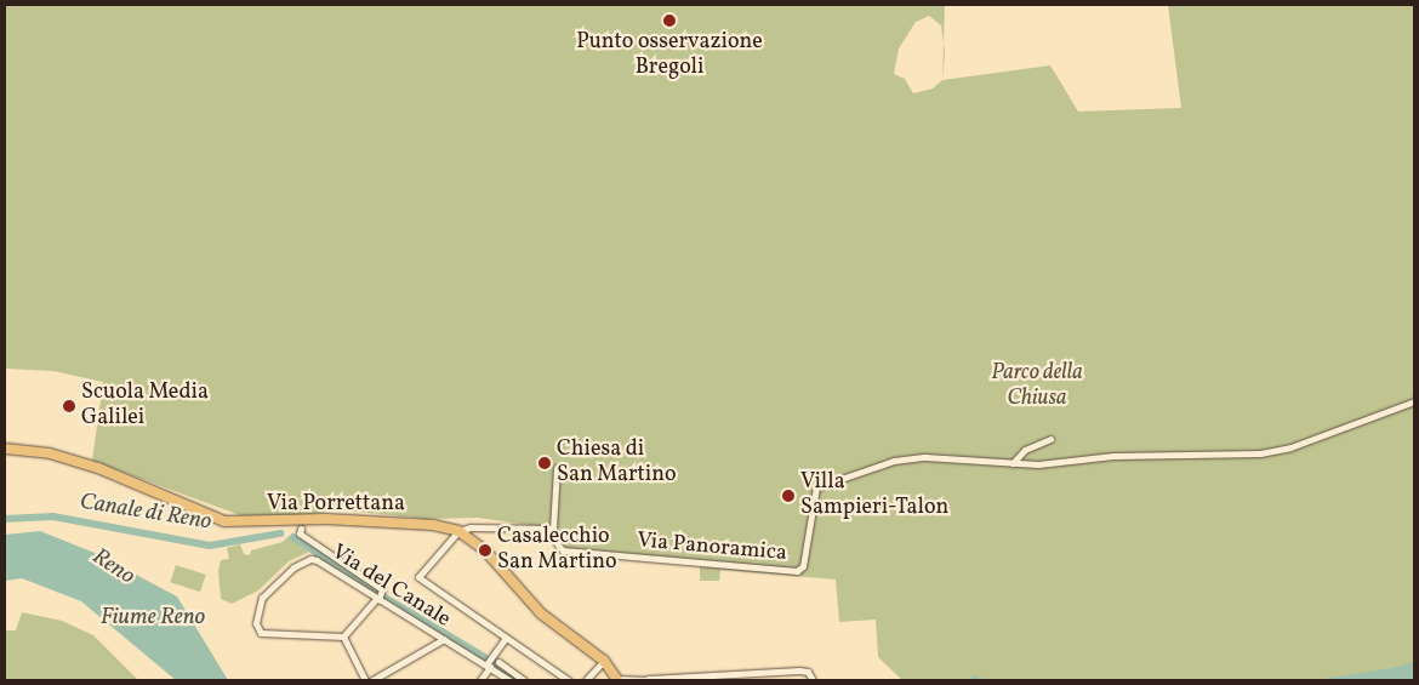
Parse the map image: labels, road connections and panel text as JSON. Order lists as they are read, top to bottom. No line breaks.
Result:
{"streets":{"main road":["Via Porrettana"],"street":["Via Panoramica","Via del Canale"]},"water":["Canale di Reno","Reno","Fiume Reno"],"parks":["Parco della Chiusa"],"places":["Punto osservazione Bregoli","Scuola Media Galilei","Chiesa di San Martino","Villa Sampieri-Talon","Casalecchio San Martino"]}
